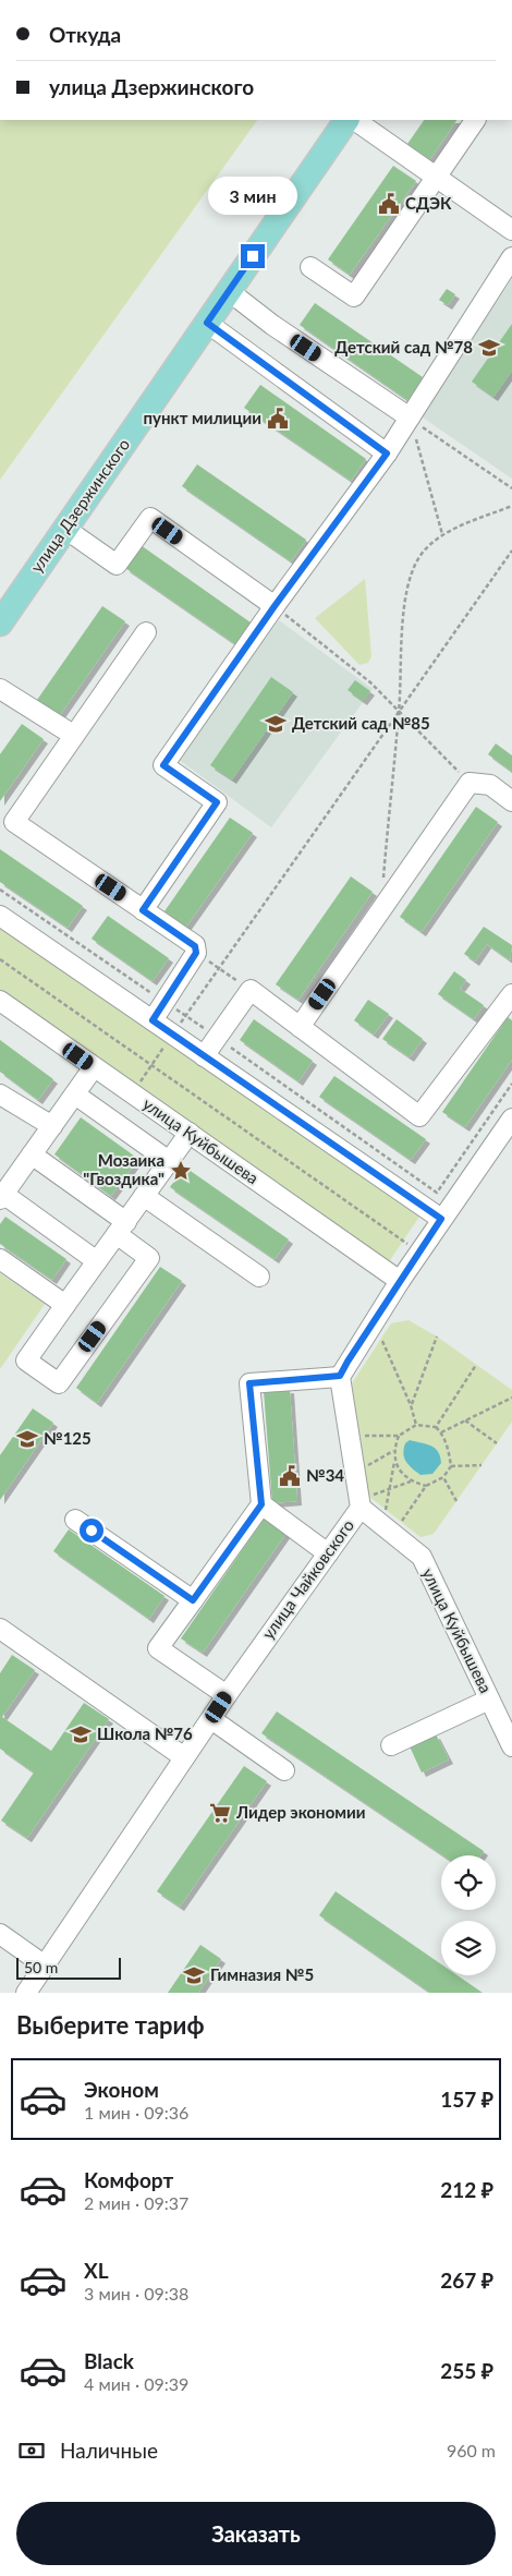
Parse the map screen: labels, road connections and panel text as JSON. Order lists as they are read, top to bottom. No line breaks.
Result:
{"streets":{"main road":["улица Дзержинского"],"street":["улица Куйбышева","улица Чайковского"]},"crossings":[["улица Куйбышева","улица Чайковского"]],"places":{"public building":["СДЭК","пункт милиции","№34"],"school or university":["Детский сад №78","Детский сад №85","№125","Школа №76","Гимназия №5"],"place":["Мозаика \"Гвоздика\""],"supermarket":["Лидер экономии"]},"scale_bar":"50 m","page":{"banner":["Откуда","улица Дзержинского"],"bubble":"3 мин","scale":"50 m","heading":"Выберите тариф","list":[{"name":"Эконом","note":"1 мин · 09:36","value":"157 ₽"},{"name":"Комфорт","note":"2 мин · 09:37","value":"212 ₽"},{"name":"XL","note":"3 мин · 09:38","value":"267 ₽"},{"name":"Black","note":"4 мин · 09:39","value":"255 ₽"}],"pay":["Наличные","960 m"],"buttons":"Заказать"}}
